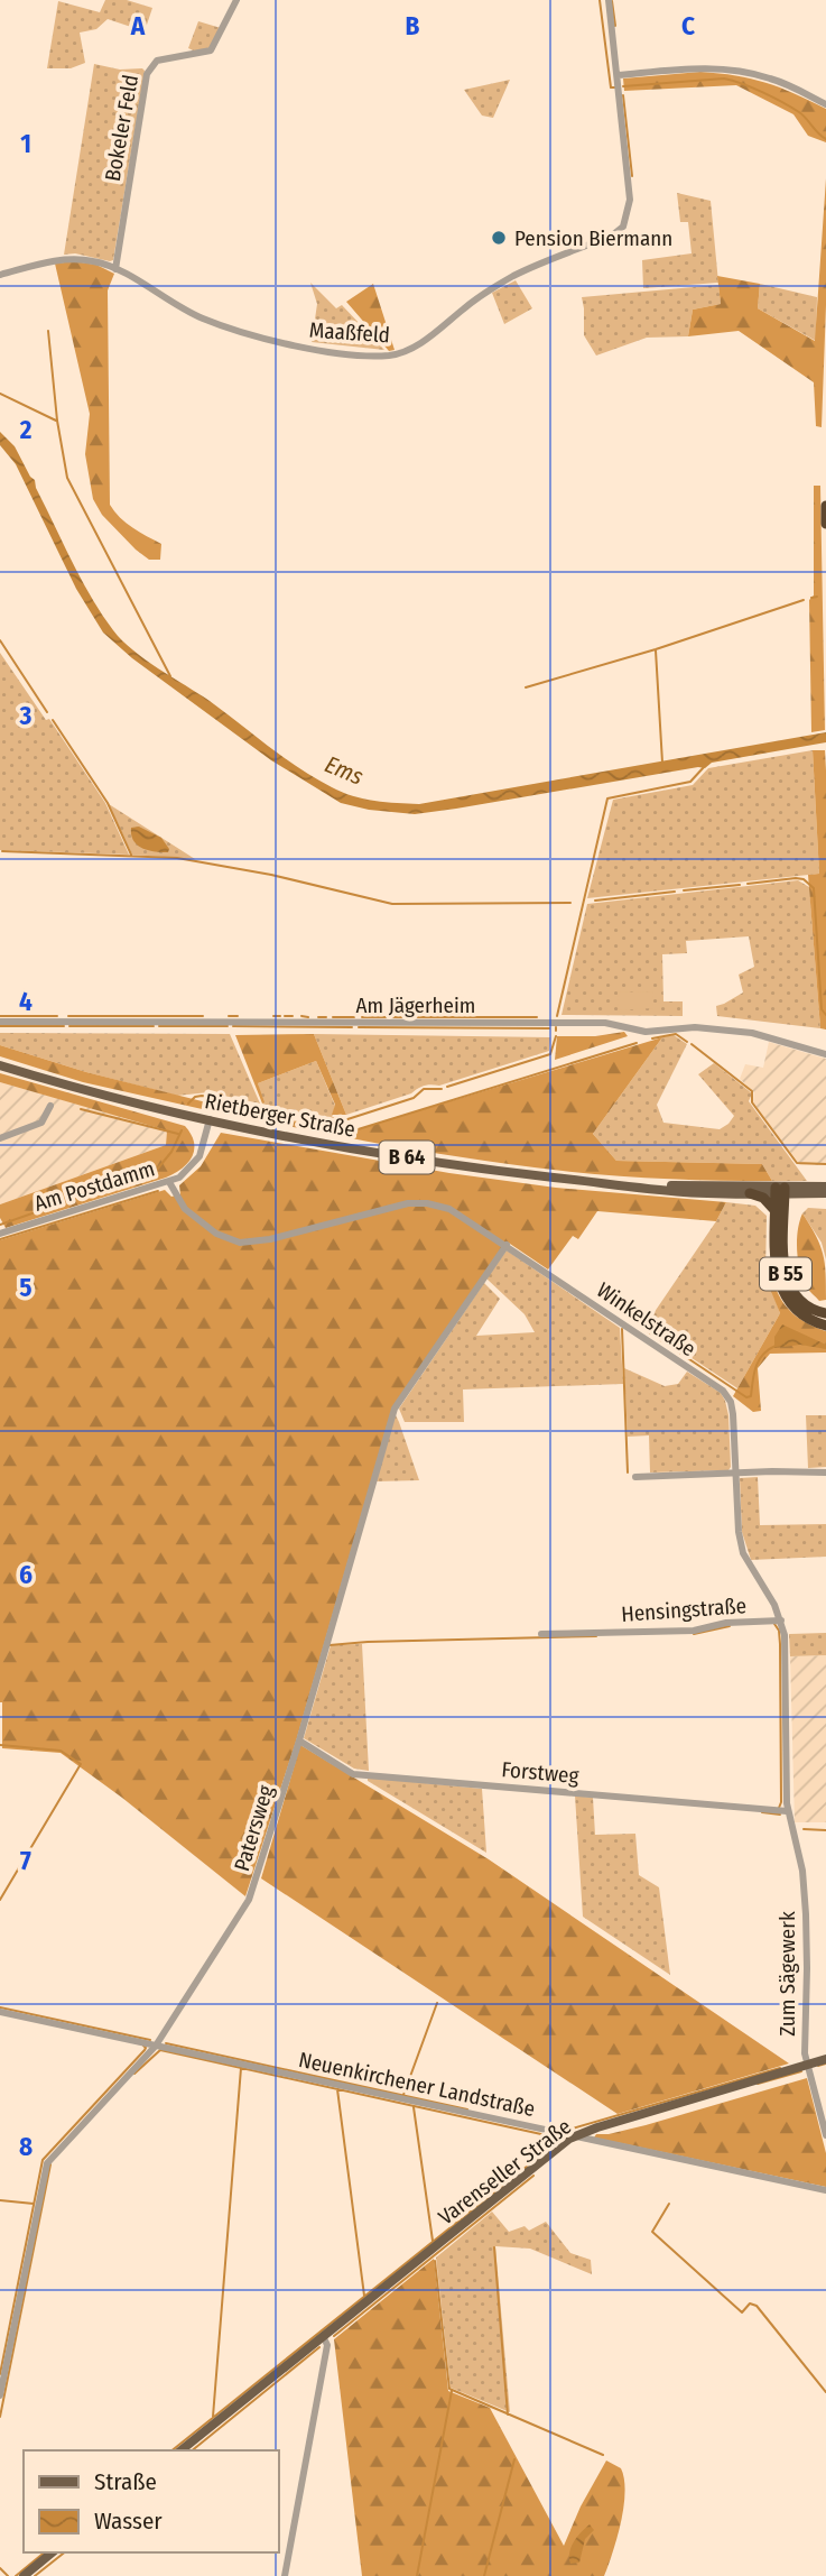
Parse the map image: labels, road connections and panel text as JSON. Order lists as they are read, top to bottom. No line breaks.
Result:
{"streets":{"highway":["B 55"],"main road":["Rietberger Straße","B 64","Varenseller Straße"],"street":["Bokeler Feld","Maaßfeld","Am Jägerheim","Am Postdamm","Winkelstraße","Hensingstraße","Forstweg","Patersweg","Zum Sägewerk","Neuenkirchener Landstraße"]},"crossings":[["Bokeler Feld","Maaßfeld"],["Rietberger Straße","Am Postdamm"],["Rietberger Straße","B 55"],["Am Postdamm","Winkelstraße"],["Winkelstraße","Hensingstraße"],["Winkelstraße","Forstweg"],["Winkelstraße","Patersweg"],["Winkelstraße","Zum Sägewerk"],["Forstweg","Patersweg"],["Forstweg","Zum Sägewerk"],["Patersweg","Neuenkirchener Landstraße"],["Zum Sägewerk","Varenseller Straße"],["Neuenkirchener Landstraße","Varenseller Straße"]],"water":["Ems"],"places":["Pension Biermann"],"legend":["Straße","Wasser"],"grid":{"columns":["A","B","C"],"rows":["1","2","3","4","5","6","7","8"]}}
